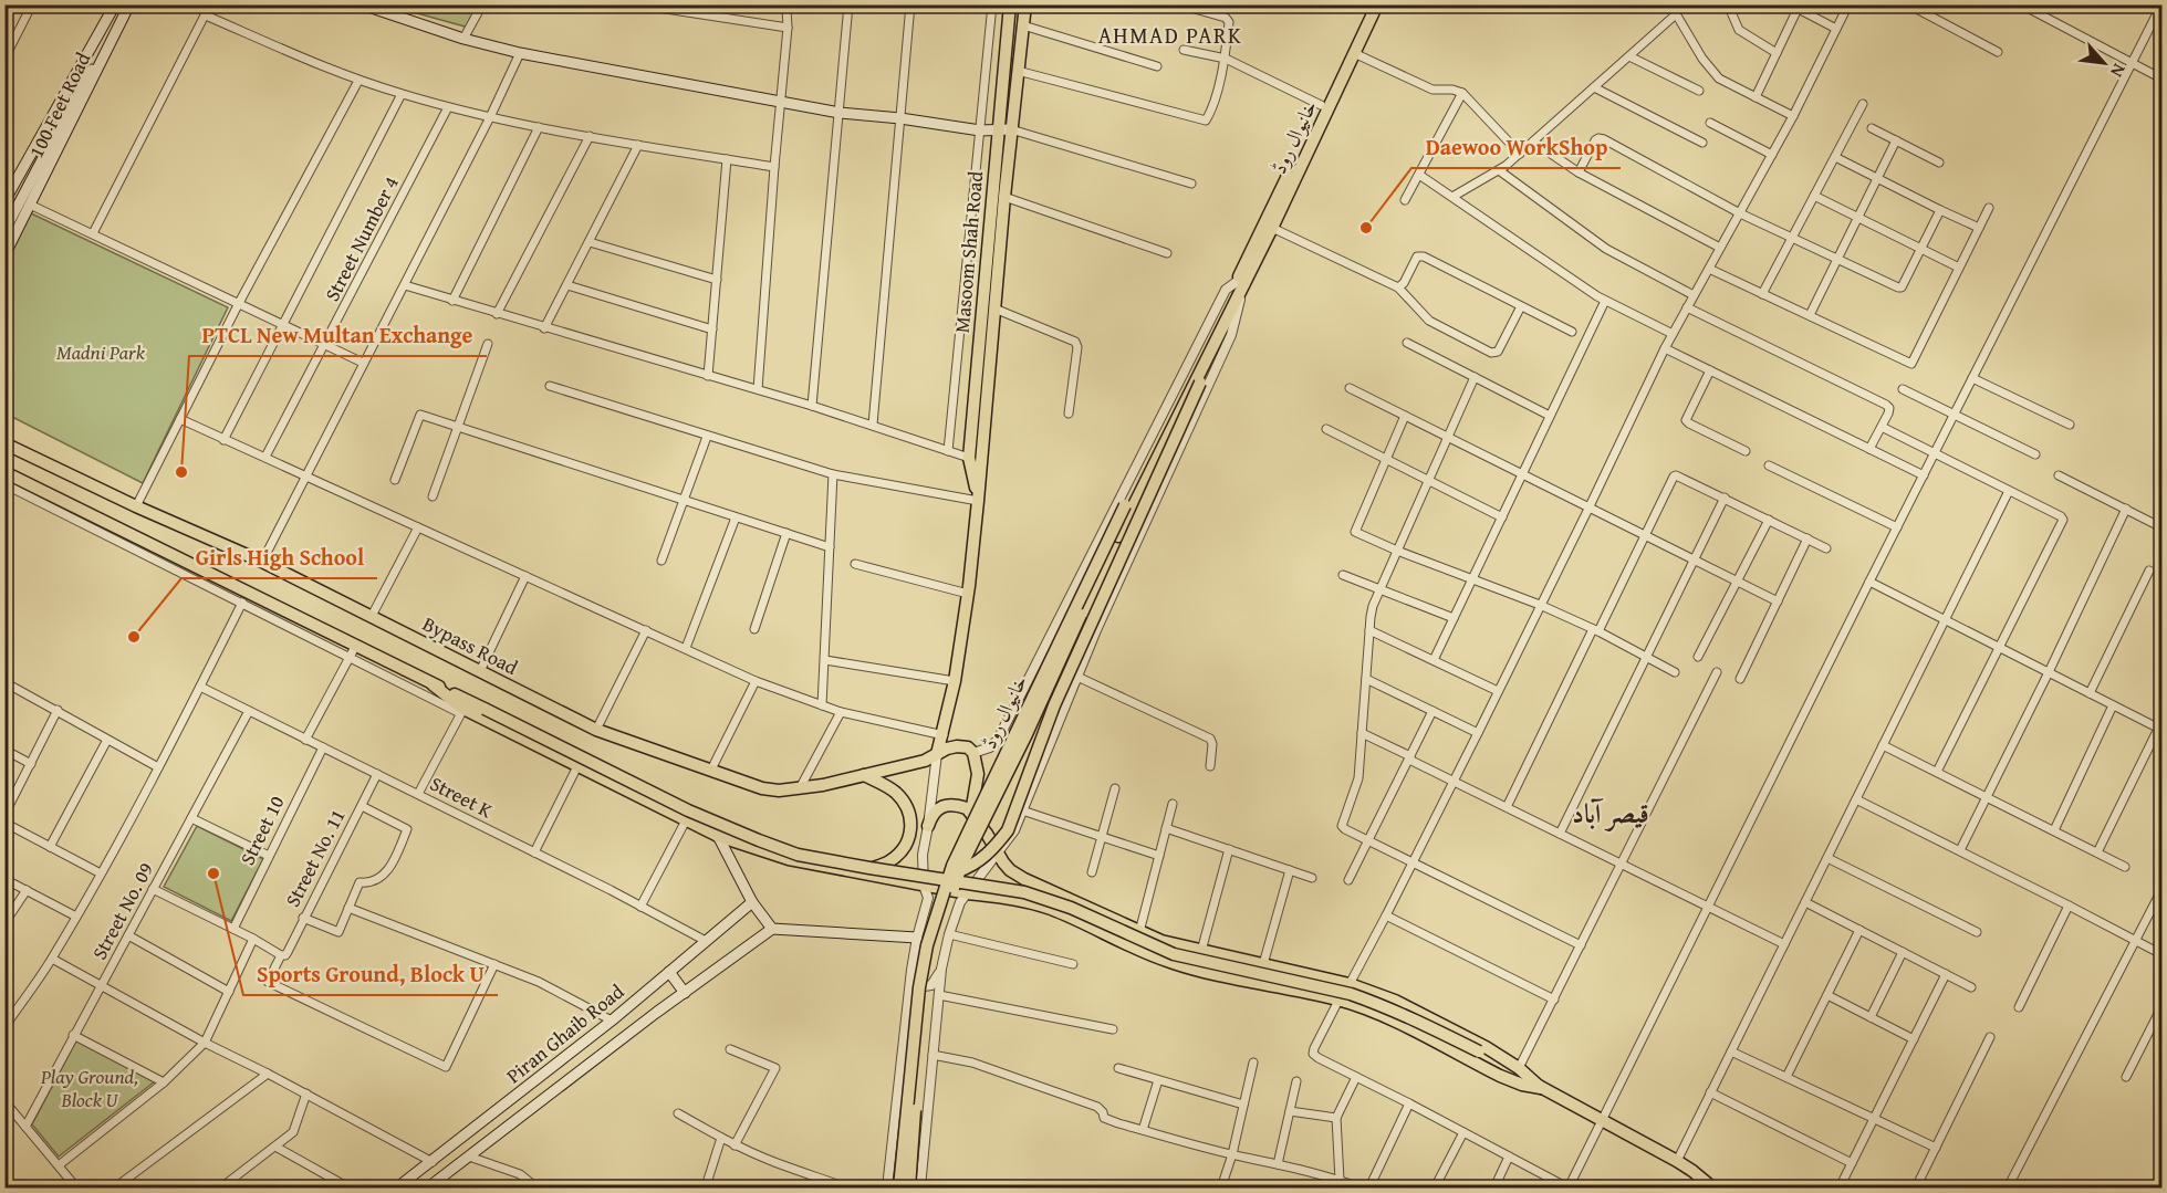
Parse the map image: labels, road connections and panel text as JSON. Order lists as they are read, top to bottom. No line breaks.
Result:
{"streets":{"main road":["100 Feet Road","خانیوال روڈ","Masoom Shah Road","Bypass Road","Piran Ghaib Road"],"street":["Street Number 4","Street K","Street 10","Street No. 11","Street No. 09"]},"crossings":[["Masoom Shah Road","Bypass Road"],["Street K","Street 10"],["Street K","Street No. 11"],["Street K","Street No. 09"],["Street K","Piran Ghaib Road"]],"districts":["AHMAD PARK","قیصر آباد"],"parks":["Madni Park","Play Ground, Block U"],"places":["Daewoo WorkShop","PTCL New Multan Exchange","Girls High School","Sports Ground, Block U"],"north":"bottom right"}
